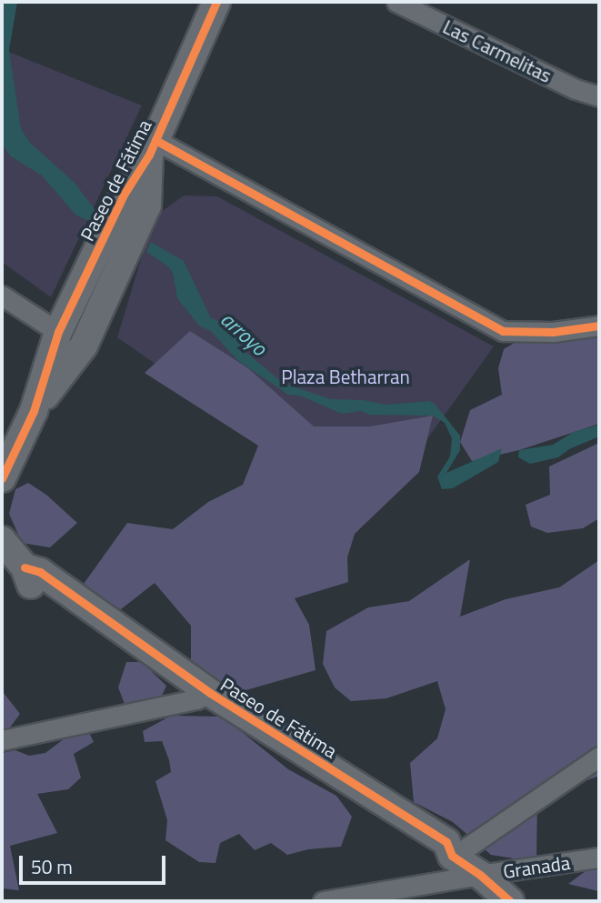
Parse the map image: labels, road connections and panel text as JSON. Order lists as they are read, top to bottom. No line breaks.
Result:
{"streets":{"street":["Las Carmelitas","Paseo de Fátima","Granada"]},"crossings":[["Paseo de Fátima","Granada"]],"water":["arroyo"],"parks":["Plaza Betharran"],"scale_bar":"50 m"}
